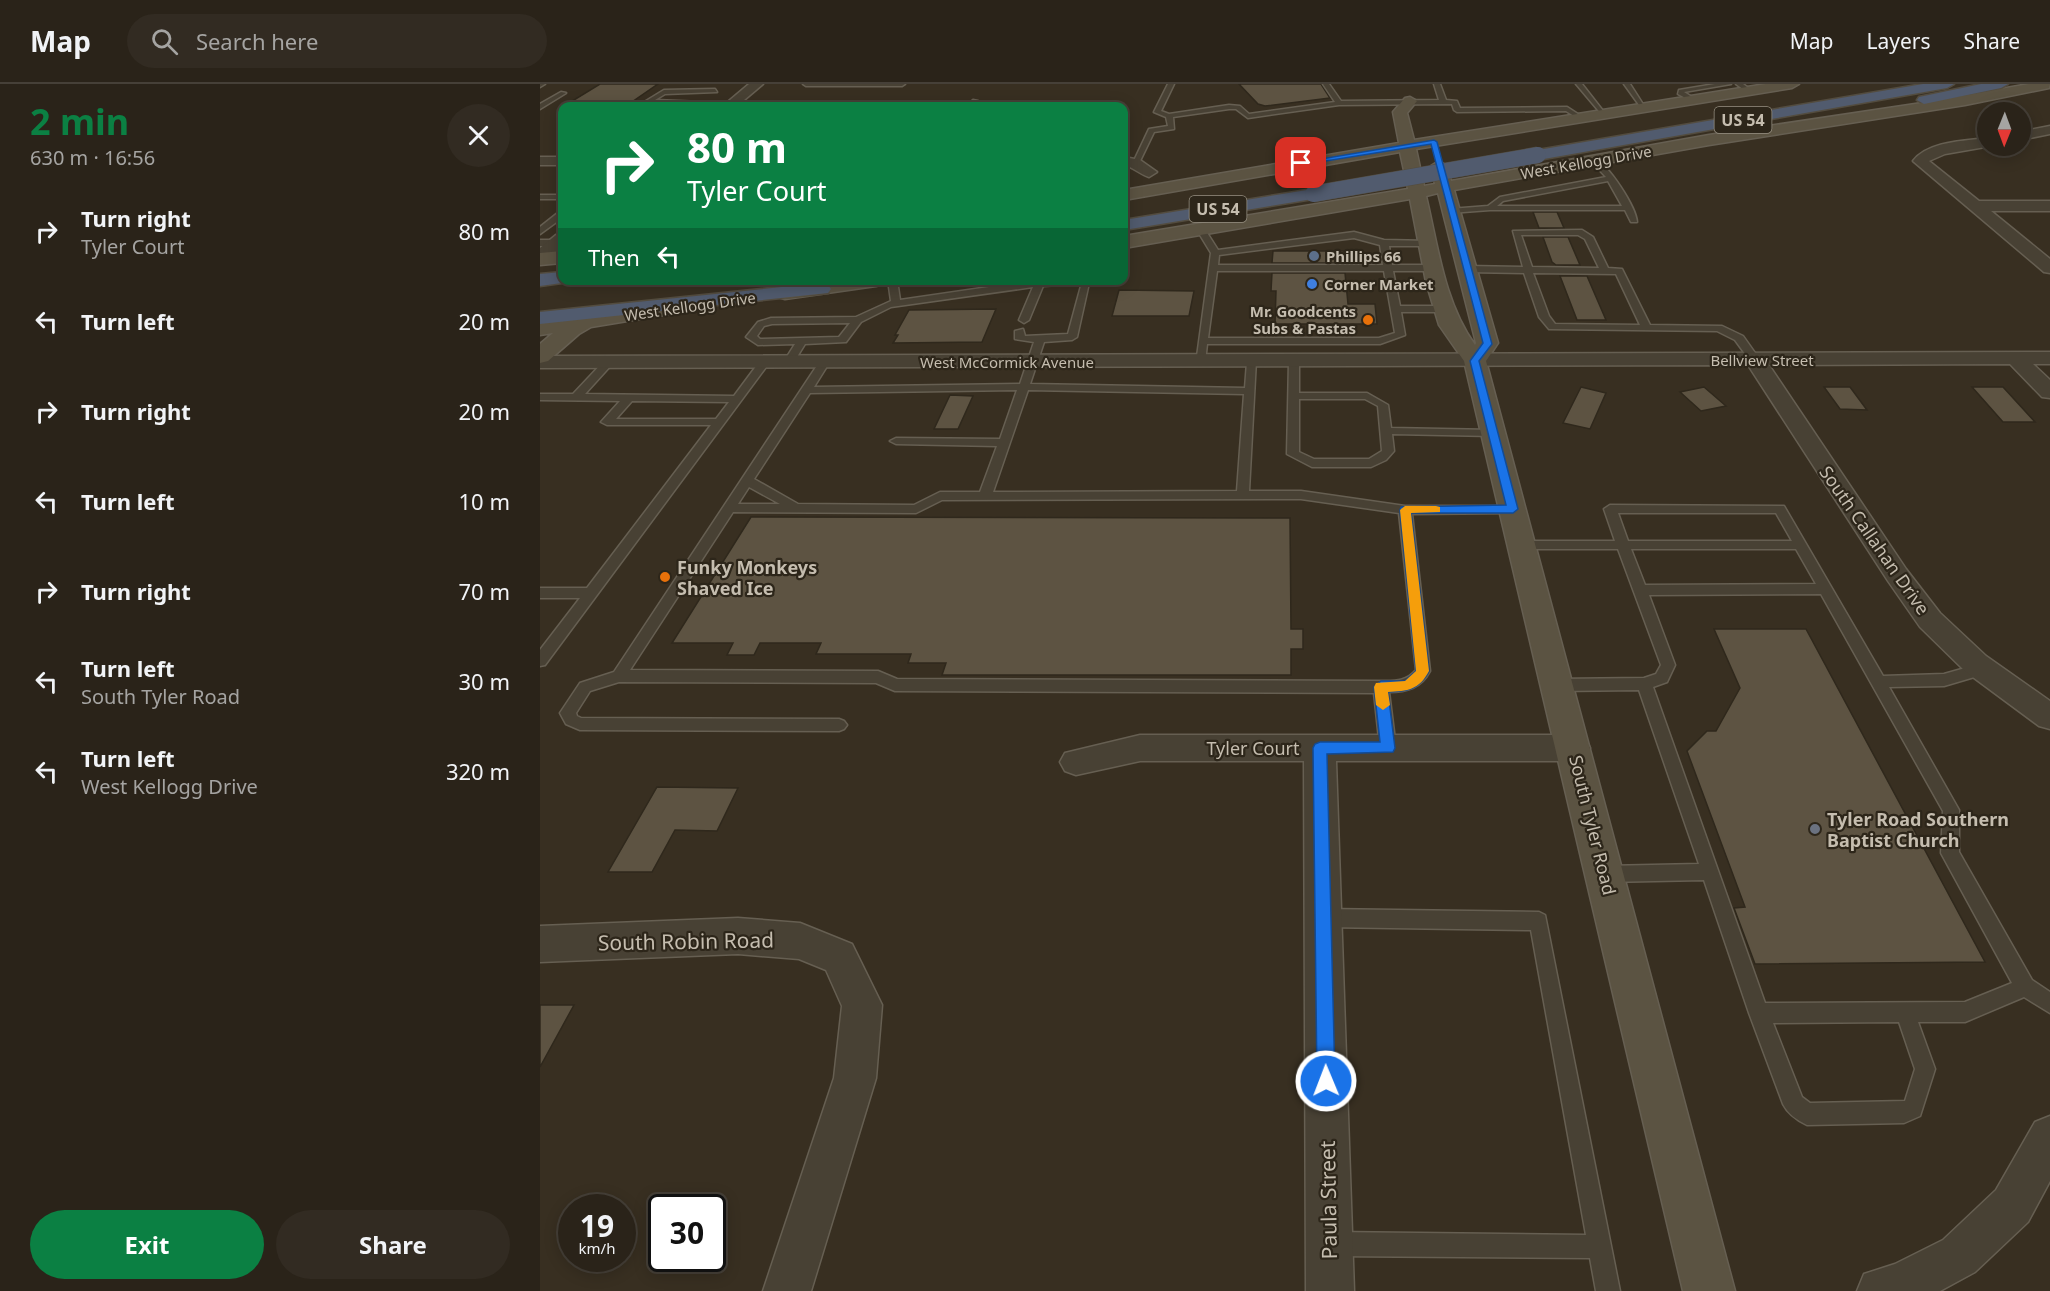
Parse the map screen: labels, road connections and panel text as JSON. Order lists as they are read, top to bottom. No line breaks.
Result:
{"streets":{"highway":["US 54"],"main road":["West Kellogg Drive","South Tyler Road"],"street":["Bellview Street","West McCormick Avenue","South Callahan Drive","Tyler Court","South Robin Road","Paula Street"]},"crossings":[["US 54","West Kellogg Drive"],["West Kellogg Drive","South Tyler Road"],["Bellview Street","West McCormick Avenue"],["Bellview Street","South Callahan Drive"],["Bellview Street","South Tyler Road"],["West McCormick Avenue","South Tyler Road"],["Tyler Court","South Tyler Road"],["Tyler Court","Paula Street"]],"places":["Phillips 66","Corner Market","Mr. Goodcents Subs & Pastas","Funky Monkeys Shaved Ice","Tyler Road Southern Baptist Church"],"north":"bottom","page":{"header":"Map","search":"Search here","nav":["Map","Layers","Share"],"heading":["2 min","630 m · 16:56"],"turn":["80 m","Tyler Court"],"list":[{"name":"Turn right","note":"Tyler Court","value":"80 m"},{"name":"Turn left","value":"20 m"},{"name":"Turn right","value":"20 m"},{"name":"Turn left","value":"10 m"},{"name":"Turn right","value":"70 m"},{"name":"Turn left","note":"South Tyler Road","value":"30 m"},{"name":"Turn left","note":"West Kellogg Drive","value":"320 m"}],"then":"Then","speed":"19 km/h","limit":"30","buttons":["Exit","Share"]}}
